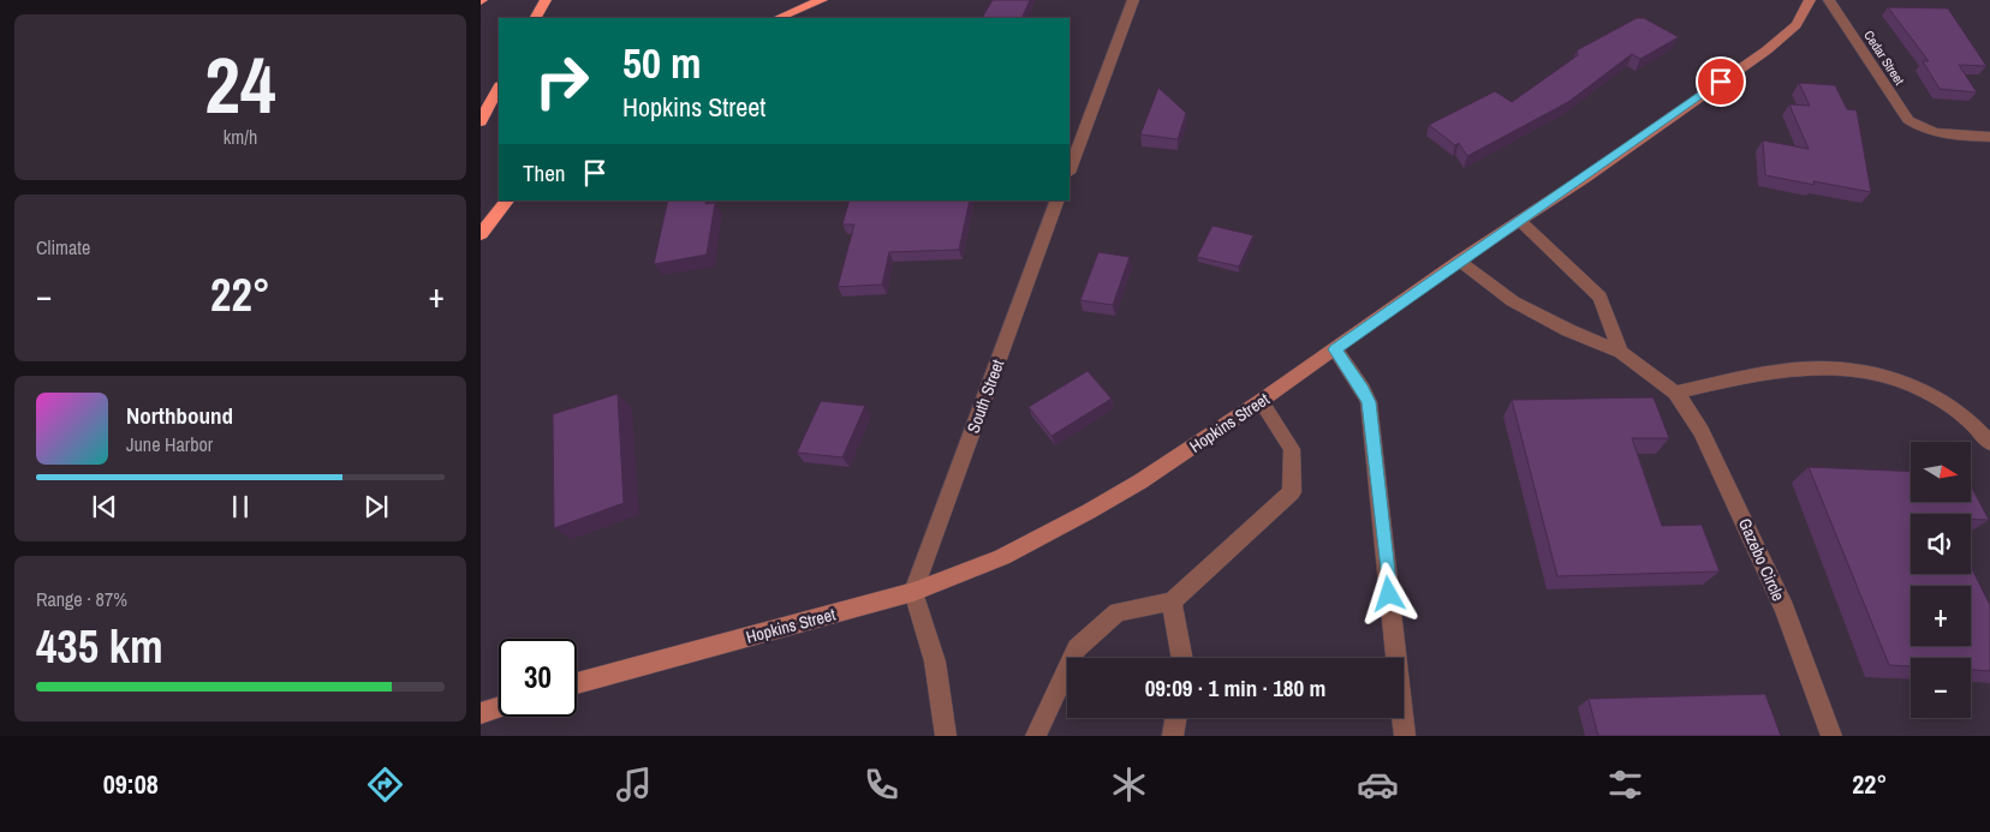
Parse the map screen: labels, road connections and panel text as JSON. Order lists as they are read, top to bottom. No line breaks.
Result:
{"streets":{"main road":["Hopkins Street"],"street":["Cedar Street","South Street","Gazebo Circle"]},"crossings":[["South Street","Hopkins Street"],["Hopkins Street","Gazebo Circle"]],"north":"right","page":{"tile":[["24","km/h"],"Climate",["Range · 87%","435 km"]],"turn":["50 m","Hopkins Street"],"then":"Then","heat":["−","22°","+"],"song":["Northbound","June Harbor"],"map_buttons":["+","−"],"limit":"30","trip":"09:09 · 1 min · 180 m","tabs":["09:08","22°"]}}
